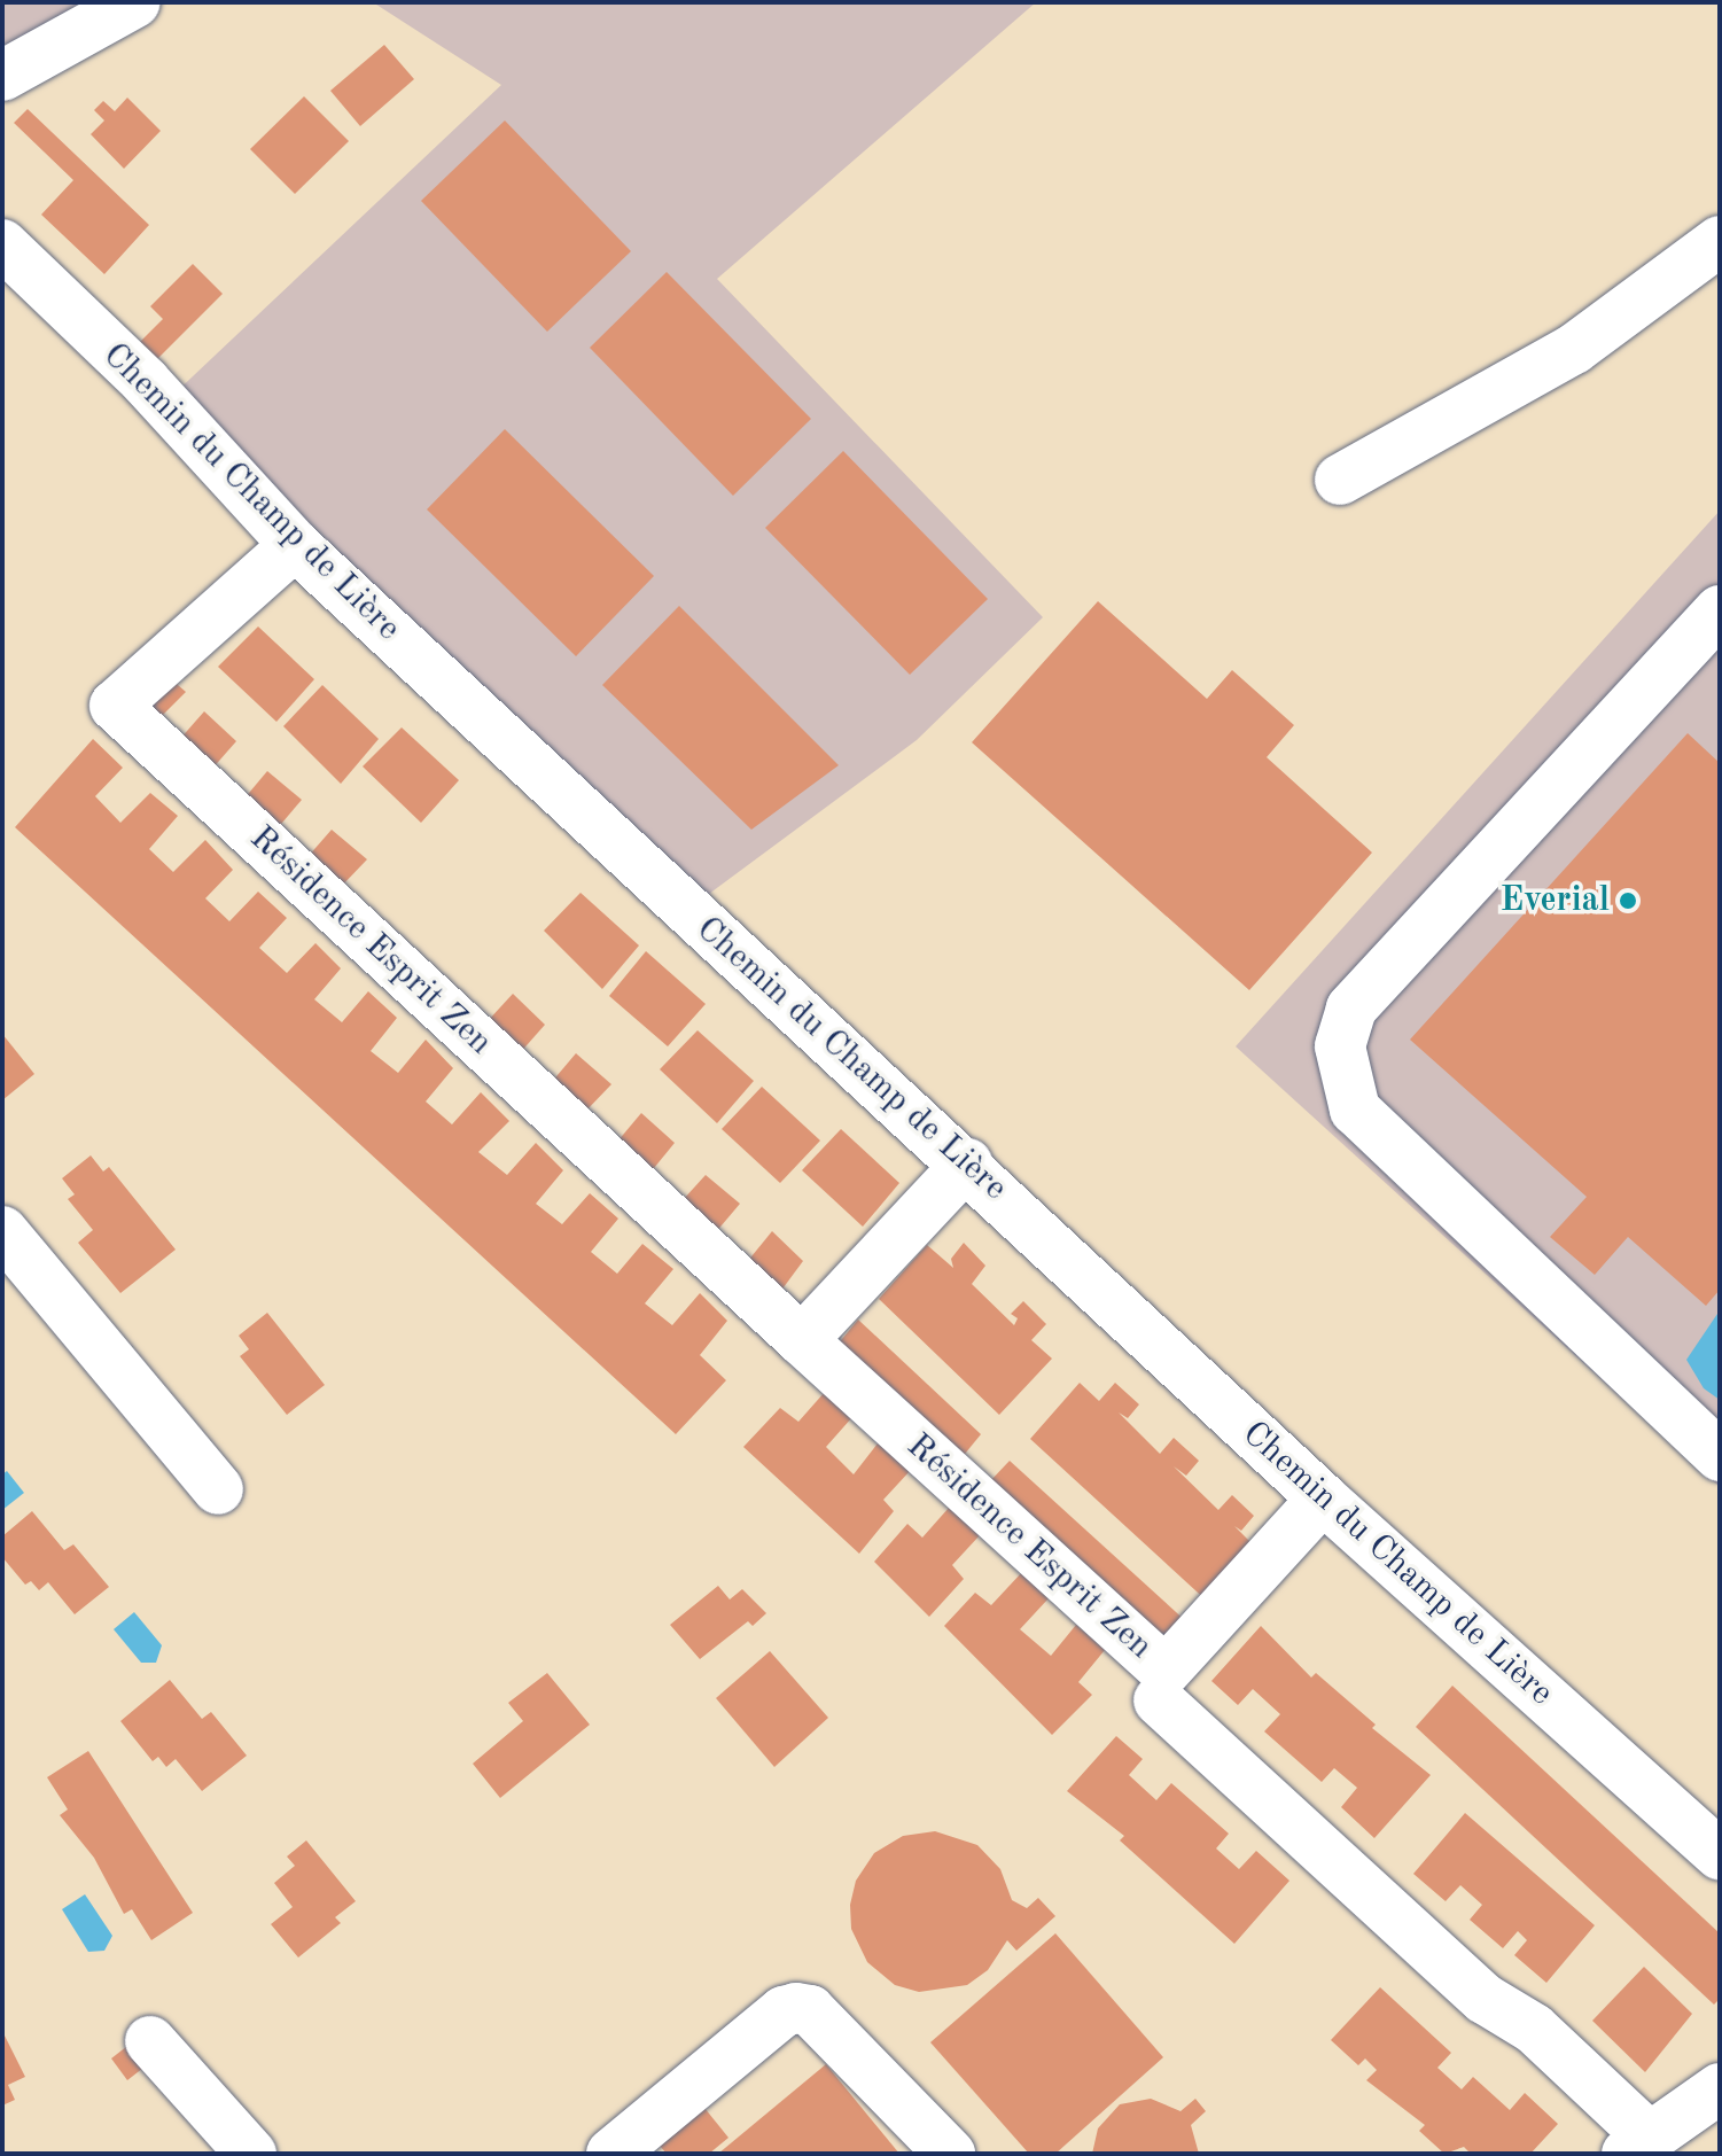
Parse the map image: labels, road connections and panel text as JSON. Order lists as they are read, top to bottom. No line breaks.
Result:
{"streets":{"street":["Chemin du Champ de Lière","Résidence Esprit Zen"]},"crossings":[["Chemin du Champ de Lière","Résidence Esprit Zen"]],"places":["Everial"]}
